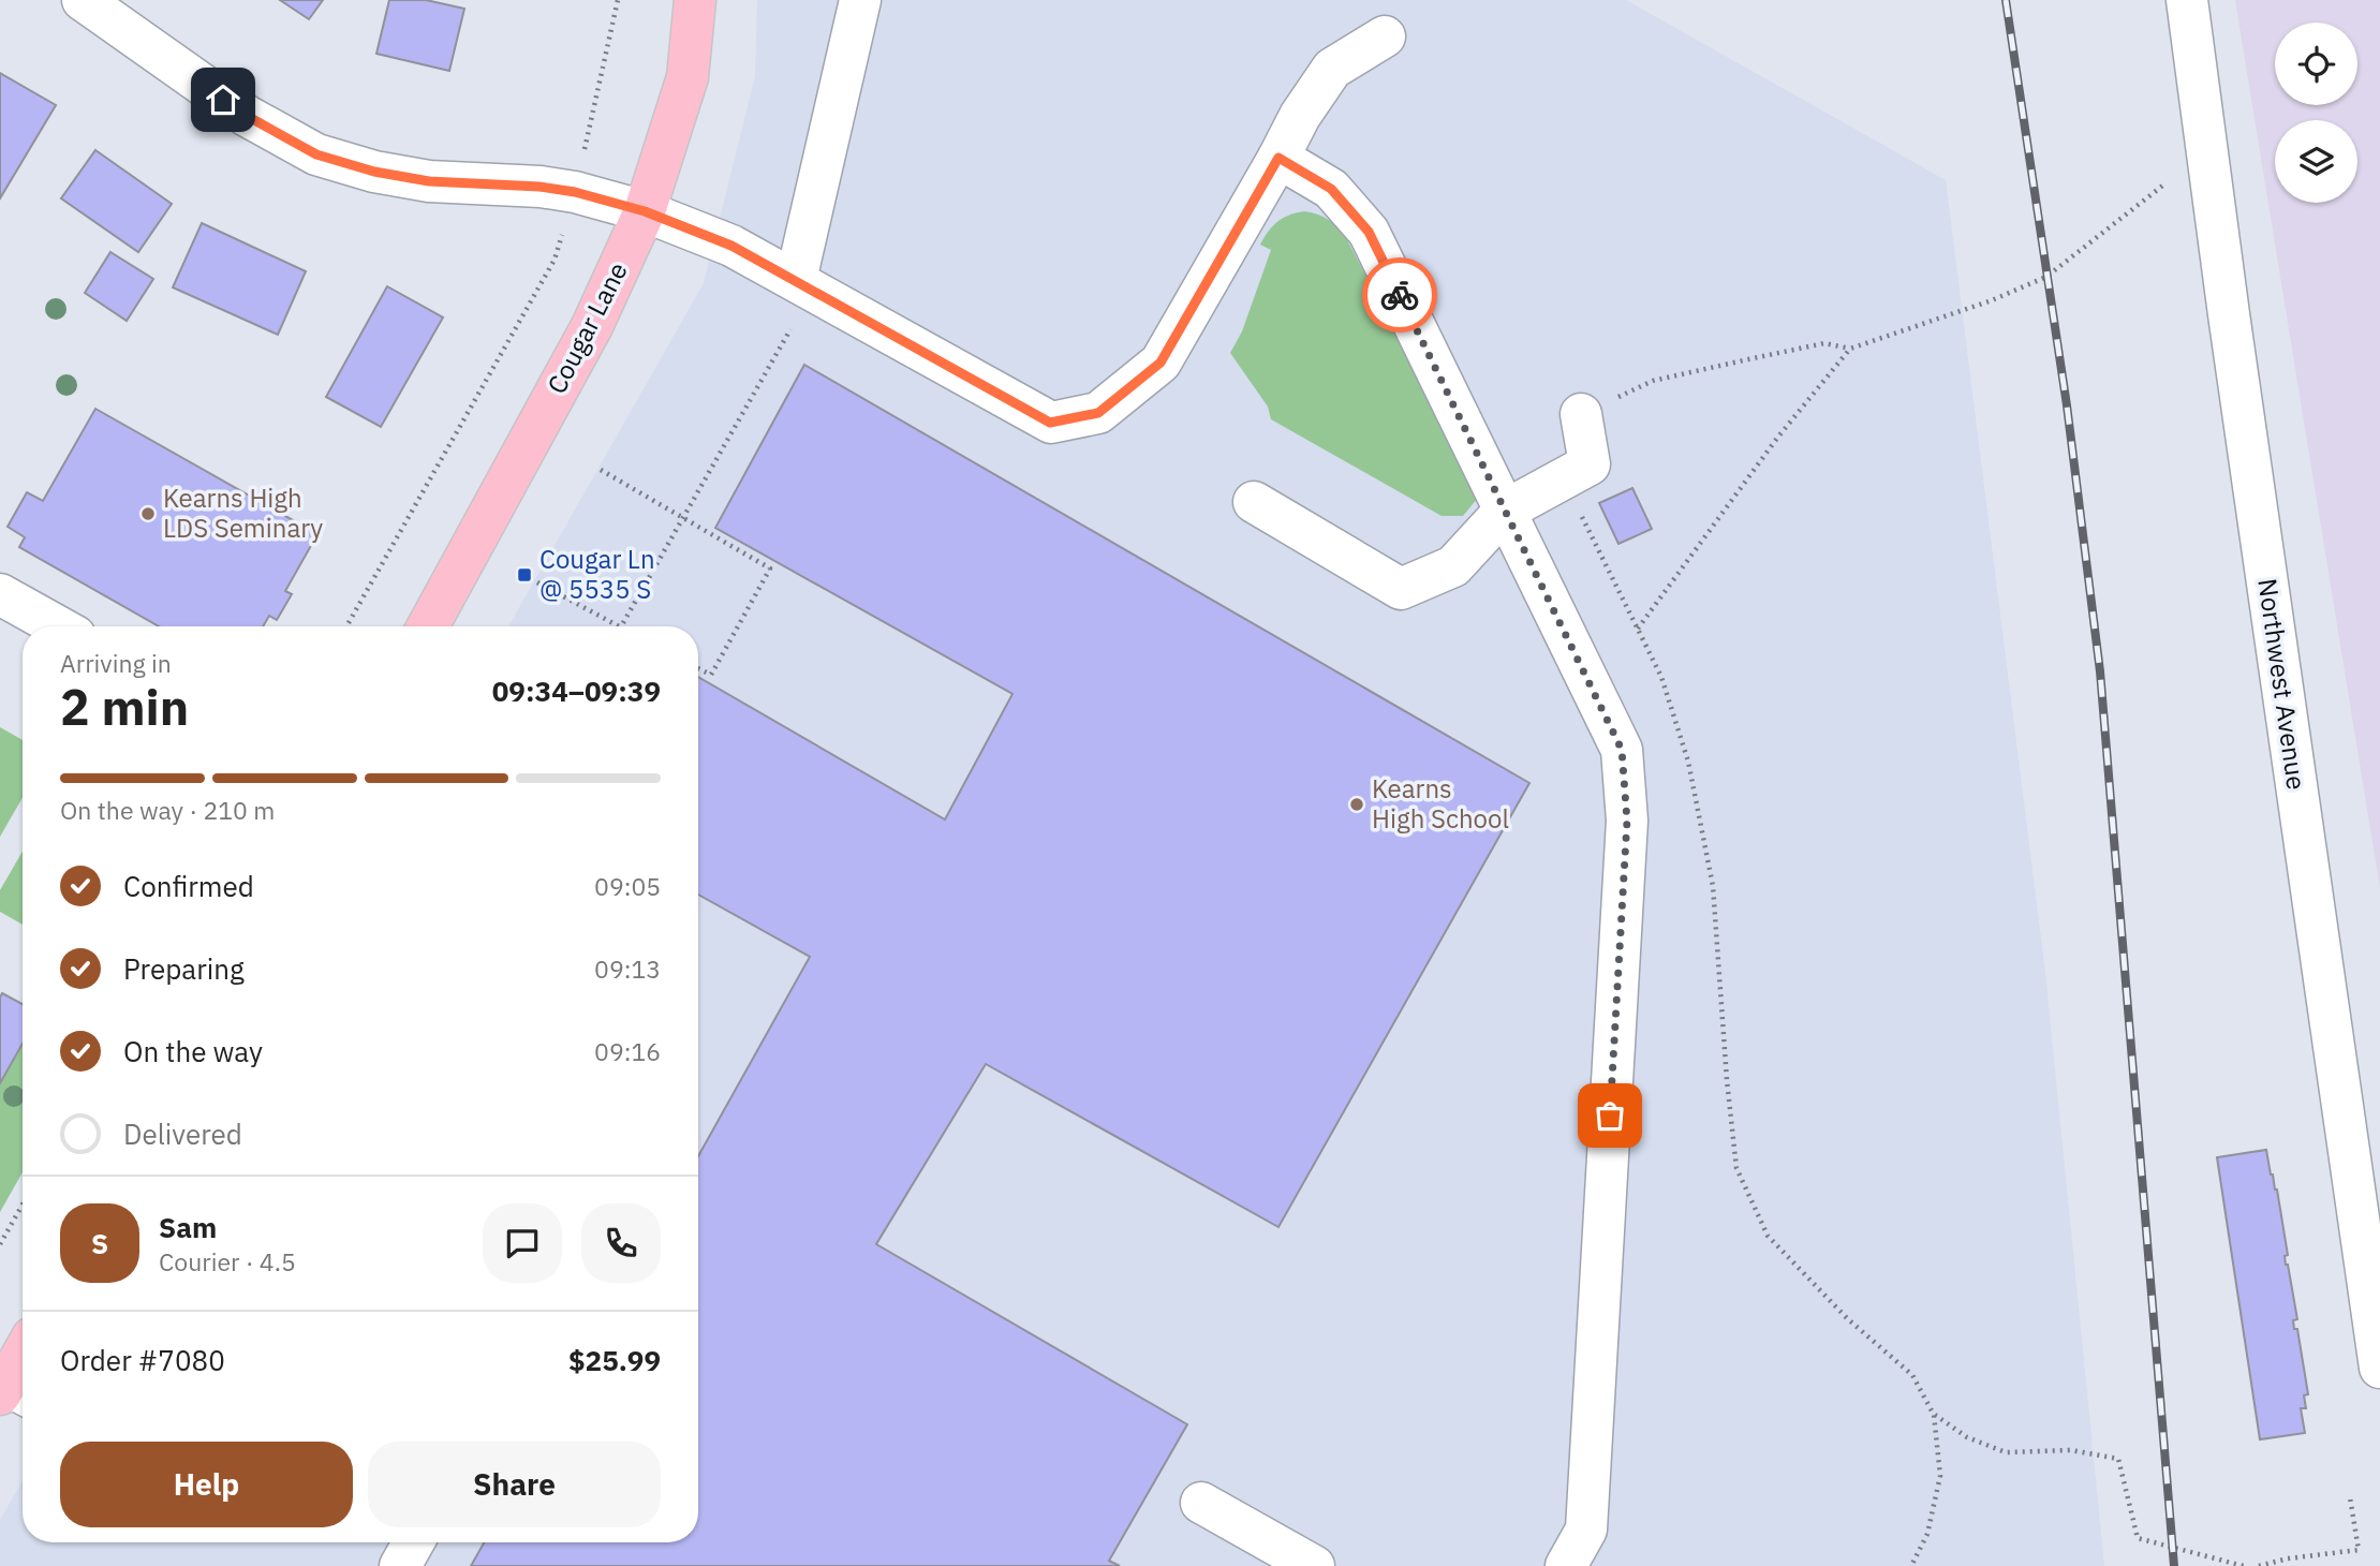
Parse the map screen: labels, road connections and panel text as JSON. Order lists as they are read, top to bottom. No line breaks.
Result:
{"streets":{"main road":["Cougar Lane"],"street":["Northwest Avenue"]},"places":{"other":["Kearns High LDS Seminary","Kearns High School"],"transit":["Cougar Ln @ 5535 S"]},"page":{"heading":["2 min","Arriving in","09:34–09:39"],"panel":["Sam","Courier · 4.5","Order #7080","$25.99"],"bar":"On the way · 210 m","list":[["Confirmed","09:05"],["Preparing","09:13"],["On the way","09:16"],"Delivered"],"round":"S","buttons":["Help","Share"]}}
